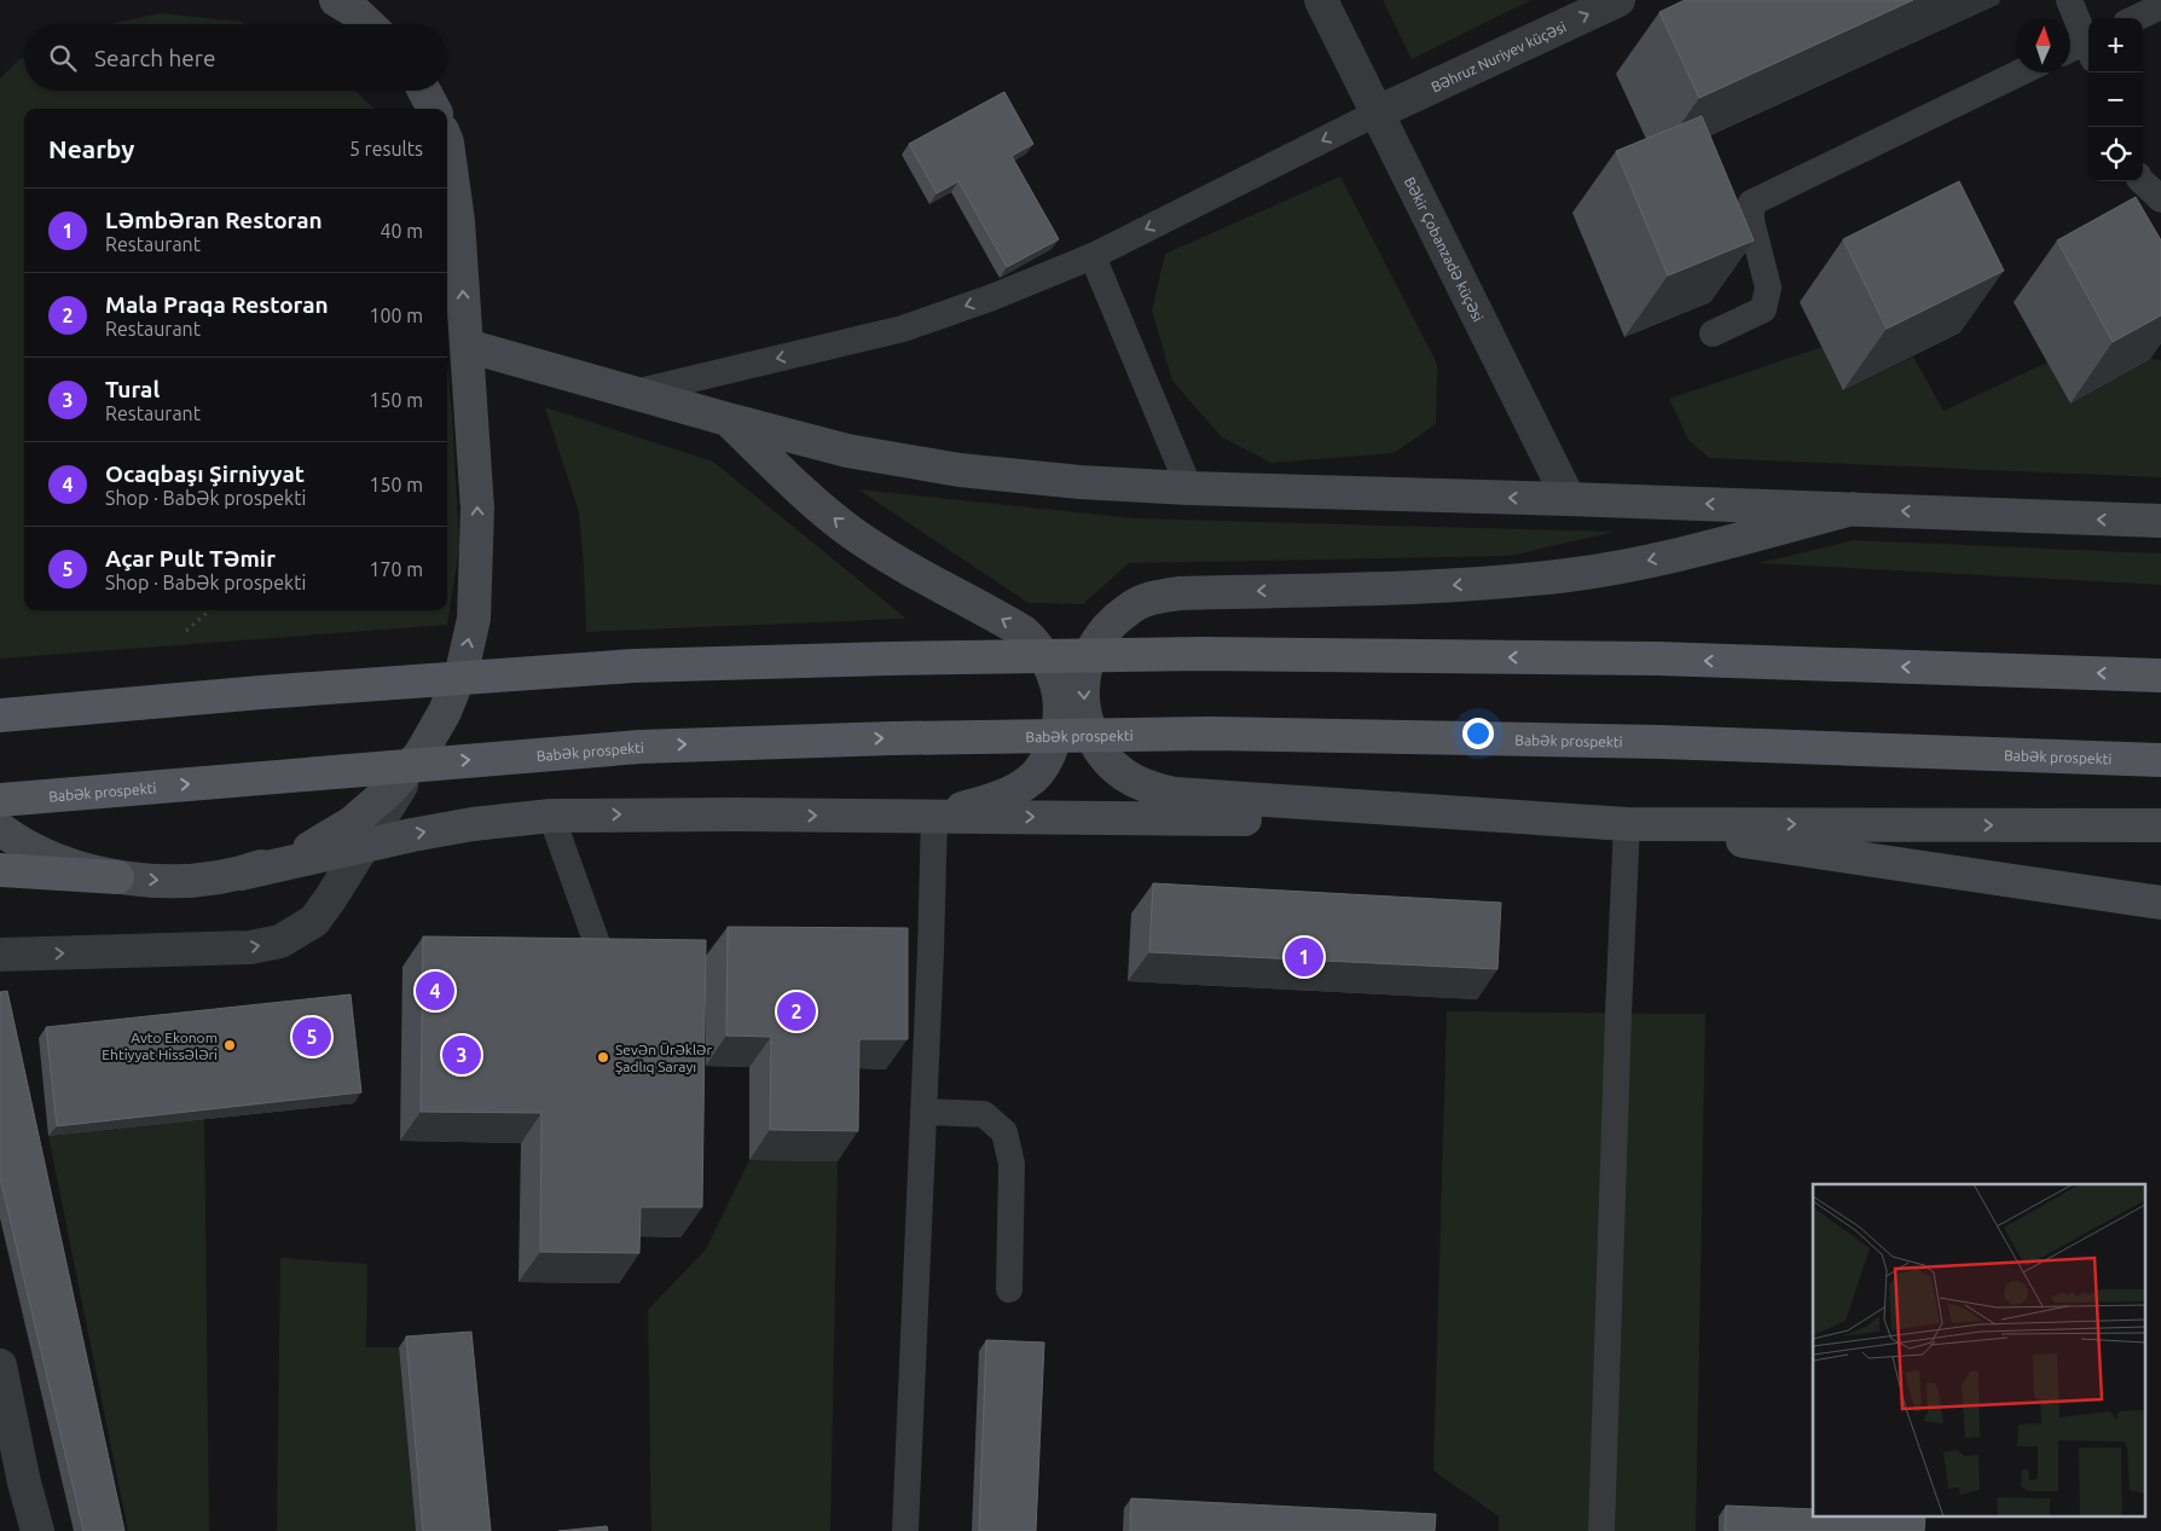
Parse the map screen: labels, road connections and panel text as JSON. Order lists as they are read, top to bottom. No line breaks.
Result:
{"streets":{"main road":["Babək prospekti"],"street":["Bəhruz Nuriyev küçəsi","Bəkir Çobanzadə küçəsi"]},"crossings":[["Bəhruz Nuriyev küçəsi","Bəkir Çobanzadə küçəsi"]],"one_way":["Bəhruz Nuriyev küçəsi"],"places":["Avto Ekonom Ehtiyyat Hissələri","Sevən Ürəklər Şadlıq Sarayı"],"north":"top","page":{"map_buttons":["+","−"],"search":"Search here","heading":["Nearby","5 results"],"list":[{"mark":"1","name":"Ləmbəran Restoran","note":"Restaurant","value":"40 m"},{"mark":"2","name":"Mala Praqa Restoran","note":"Restaurant","value":"100 m"},{"mark":"3","name":"Tural","note":"Restaurant","value":"150 m"},{"mark":"4","name":"Ocaqbaşı Şirniyyat","note":"Shop · Babək prospekti","value":"150 m"},{"mark":"5","name":"Açar Pult Təmir","note":"Shop · Babək prospekti","value":"170 m"}],"pins":["1","4","2","5","3"]}}
